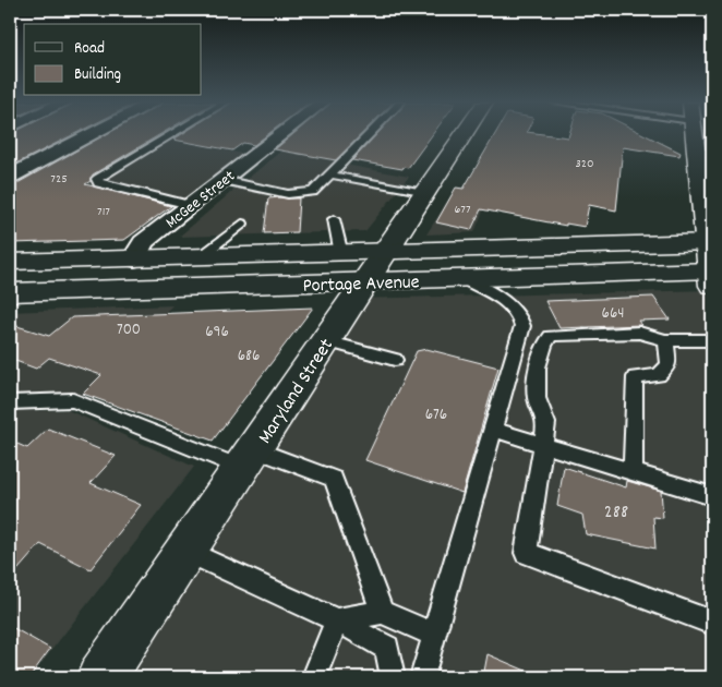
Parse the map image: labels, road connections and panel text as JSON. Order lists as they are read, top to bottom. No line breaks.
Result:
{"streets":{"main road":["Portage Avenue","Maryland Street"],"street":["McGee Street"]},"crossings":[["McGee Street","Portage Avenue"],["Portage Avenue","Maryland Street"]],"house_numbers":["320","725","677","717","664","700","696","686","676","288"],"legend":["Road","Building"]}
